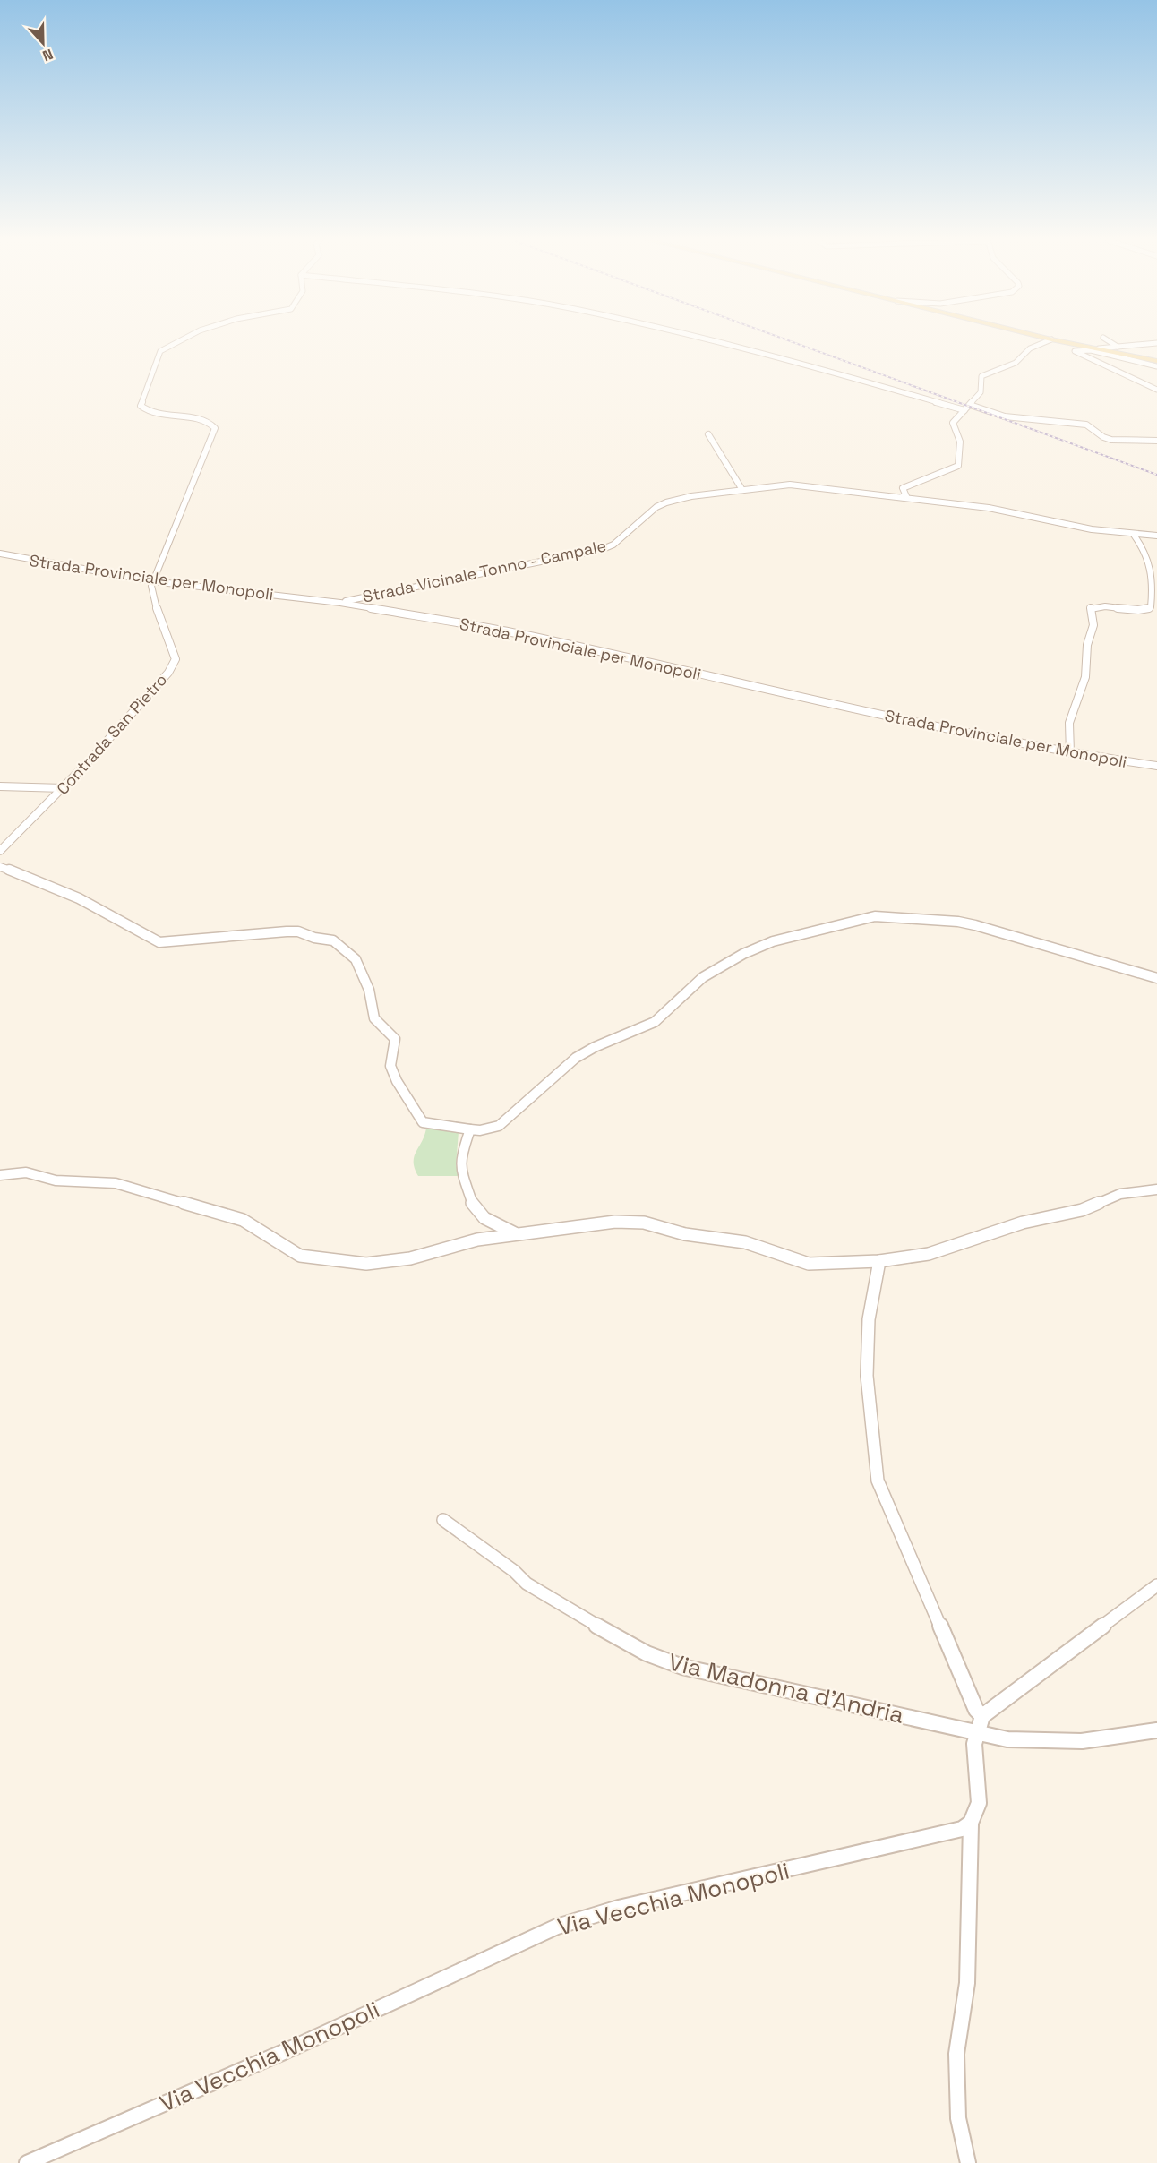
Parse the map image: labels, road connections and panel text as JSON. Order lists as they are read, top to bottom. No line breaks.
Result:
{"streets":{"street":["Strada Vicinale Tonno - Campale","Strada Provinciale per Monopoli","Contrada San Pietro","Via Madonna d'Andria","Via Vecchia Monopoli"]},"crossings":[["Strada Vicinale Tonno - Campale","Strada Provinciale per Monopoli"],["Strada Provinciale per Monopoli","Contrada San Pietro"]],"north":"bottom"}
